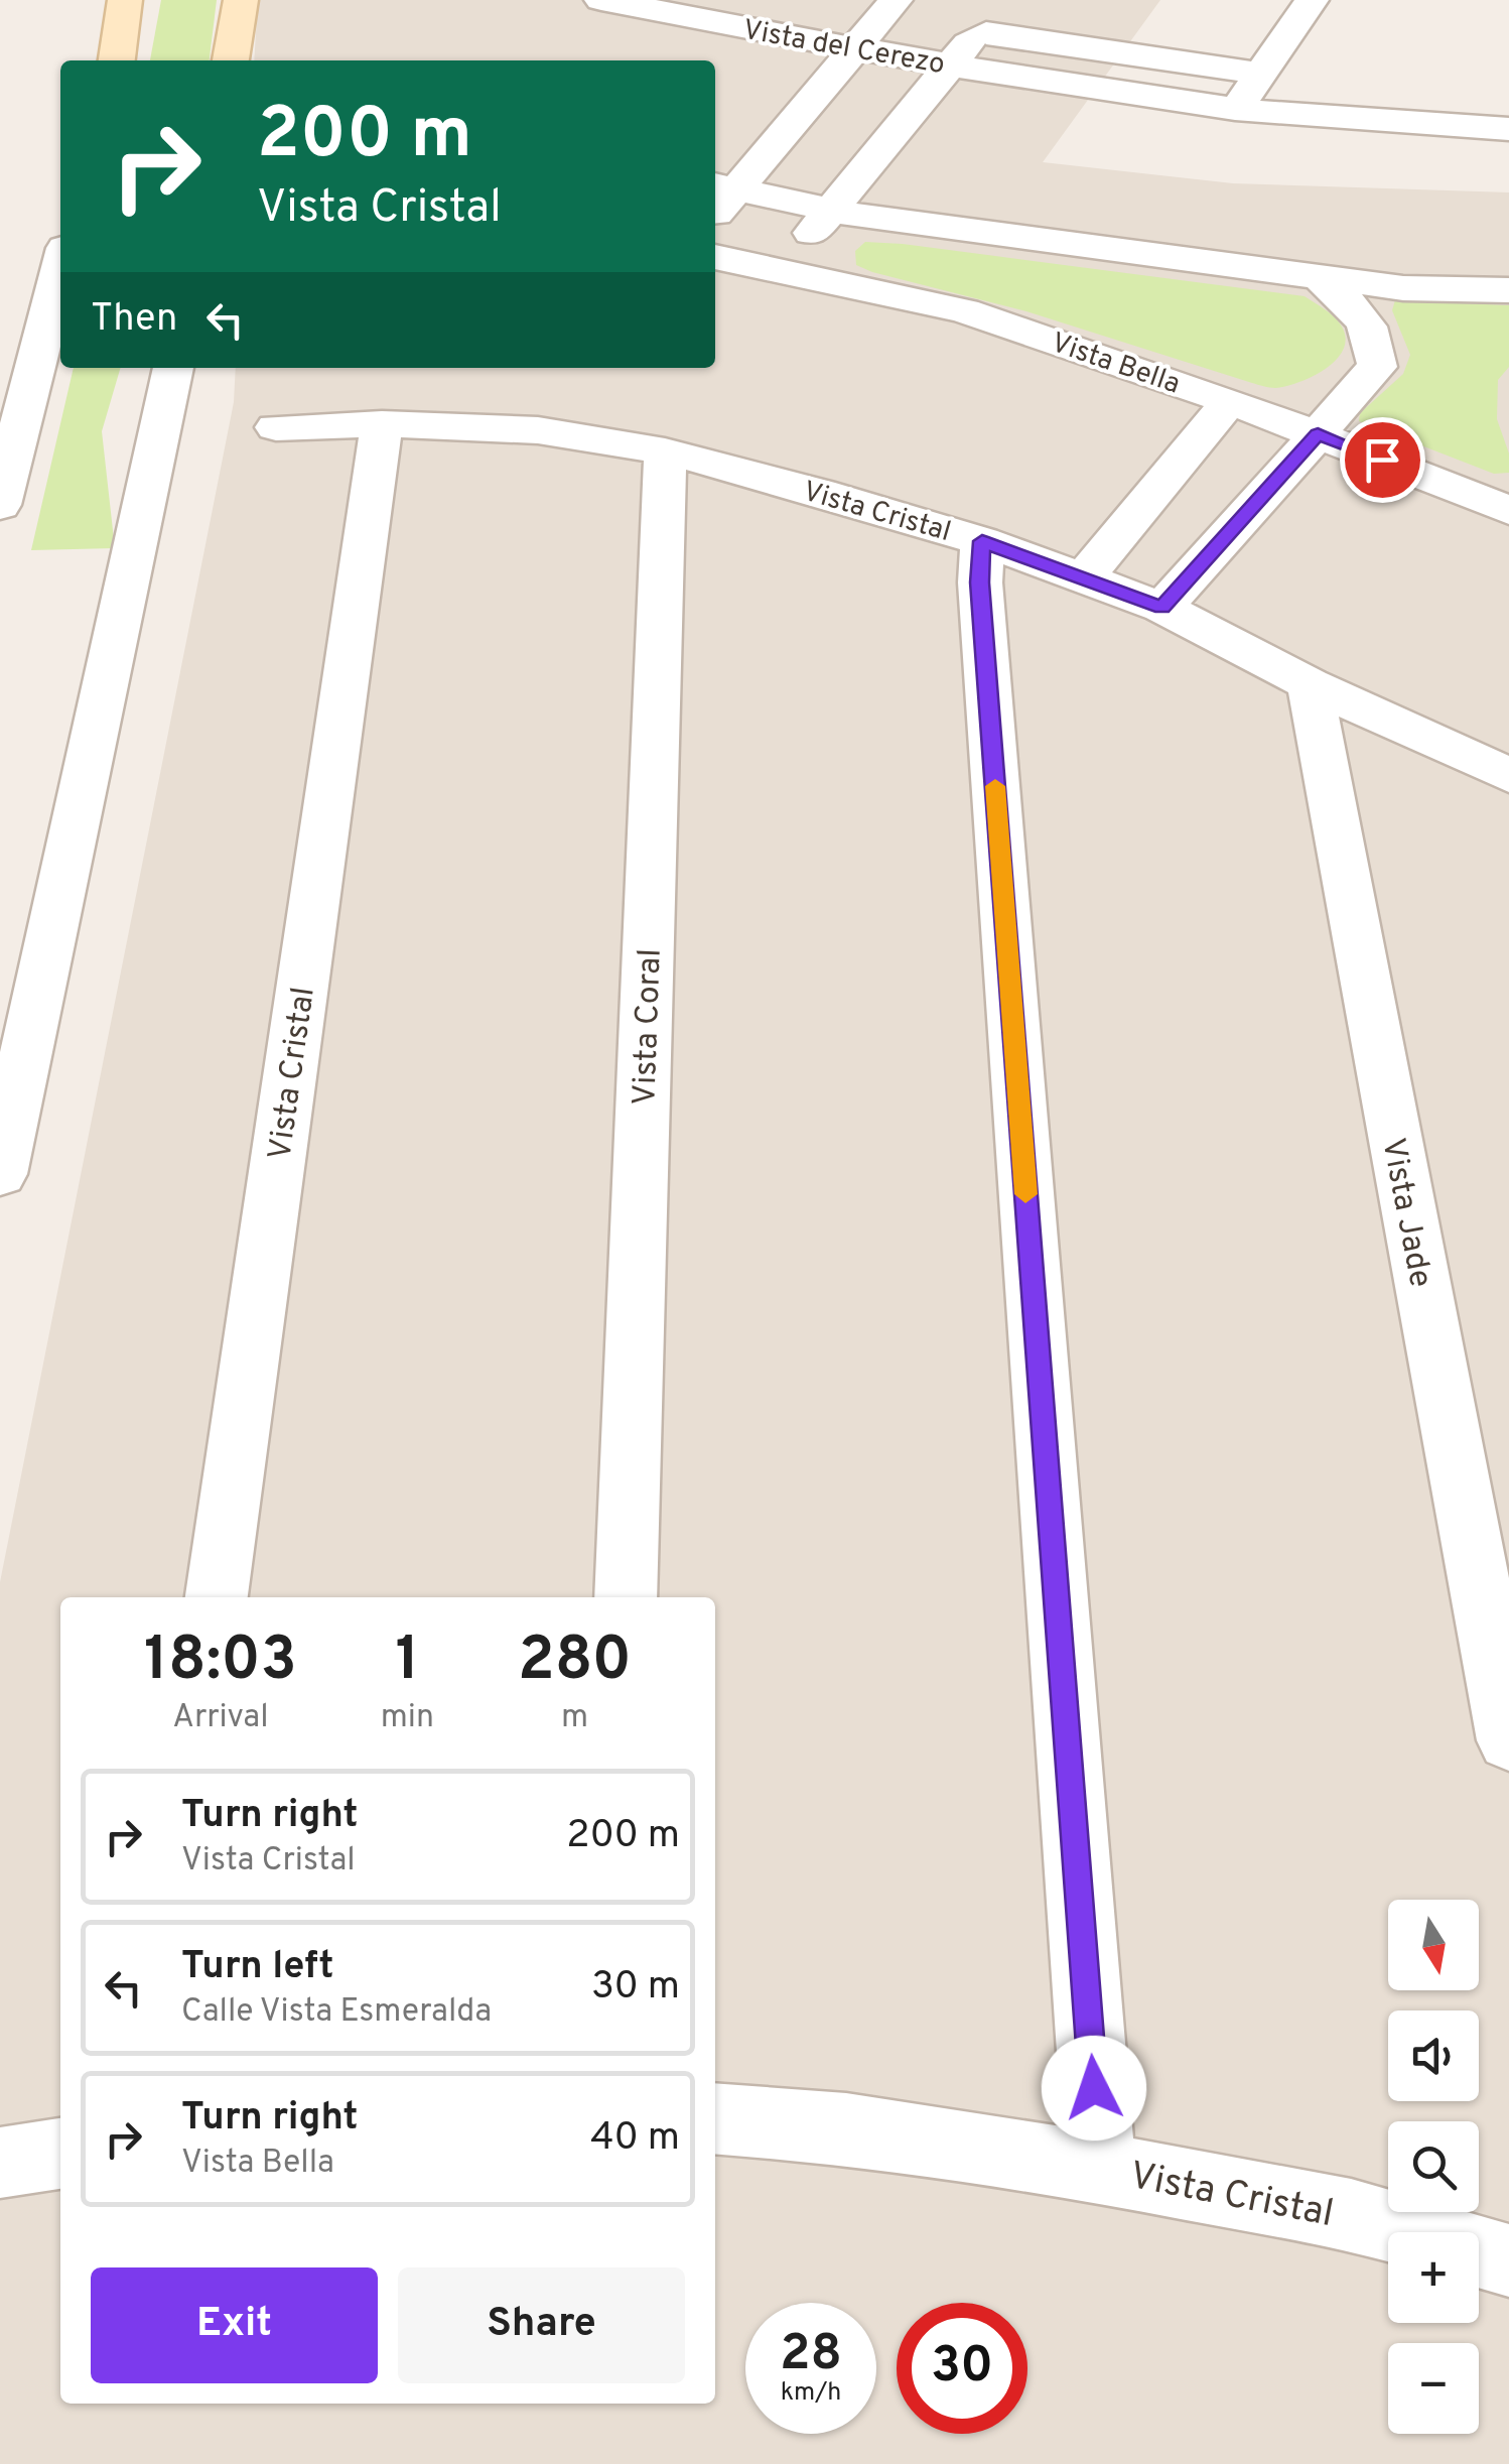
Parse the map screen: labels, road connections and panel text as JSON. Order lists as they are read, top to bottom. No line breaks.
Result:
{"streets":{"street":["Vista del Cerezo","Vista Bella","Vista Cristal","Vista Coral","Vista Jade"]},"crossings":[["Vista Cristal","Vista Coral"],["Vista Cristal","Vista Jade"]],"north":"bottom","page":{"turn":["200 m","Vista Cristal"],"then":"Then","eta":["18:03","Arrival","1","min","280","m"],"list":[{"name":"Turn right","note":"Vista Cristal","value":"200 m"},{"name":"Turn left","note":"Calle Vista Esmeralda","value":"30 m"},{"name":"Turn right","note":"Vista Bella","value":"40 m"}],"map_buttons":["+","−"],"buttons":["Exit","Share"],"speed":"28 km/h","limit":"30"}}
